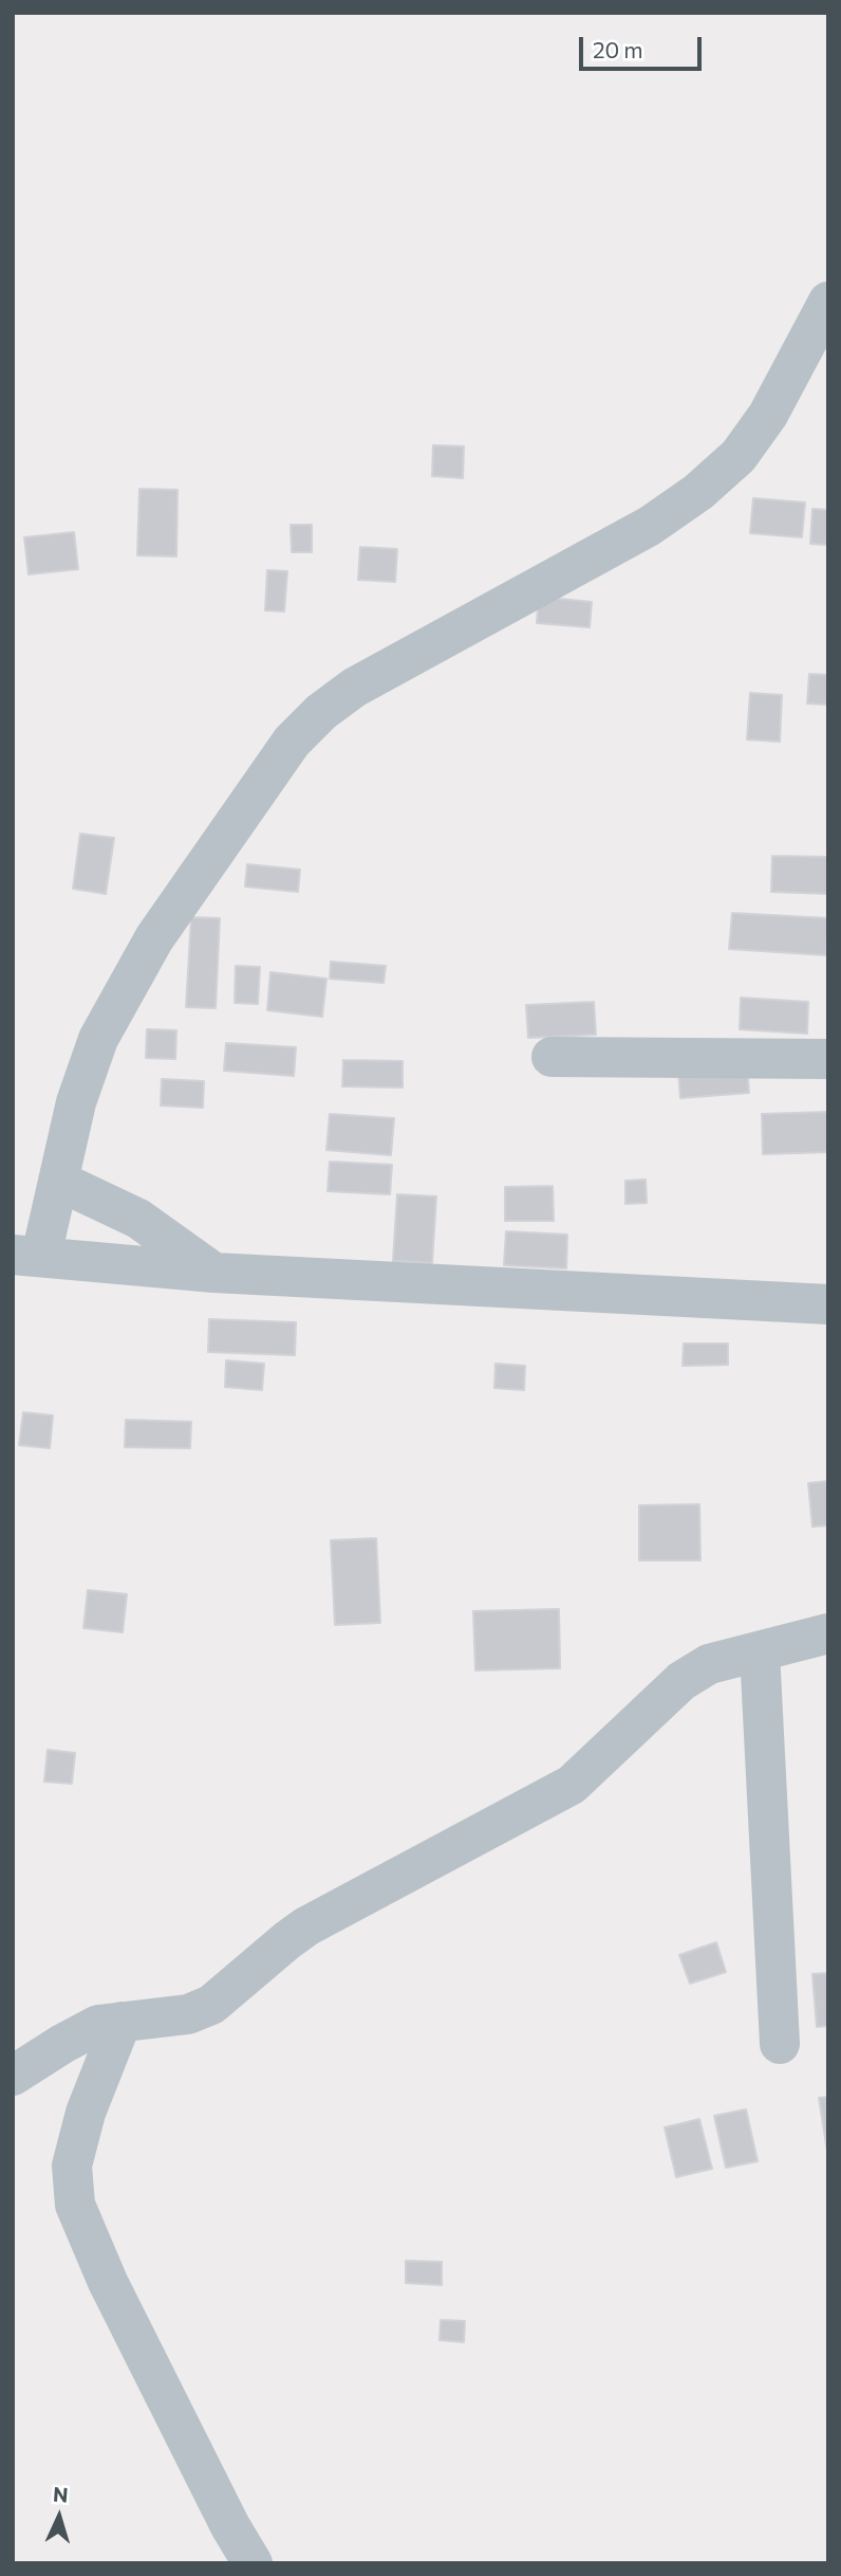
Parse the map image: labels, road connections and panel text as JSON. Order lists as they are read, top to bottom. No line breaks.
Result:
{"scale_bar":"20 m","north":"top"}
